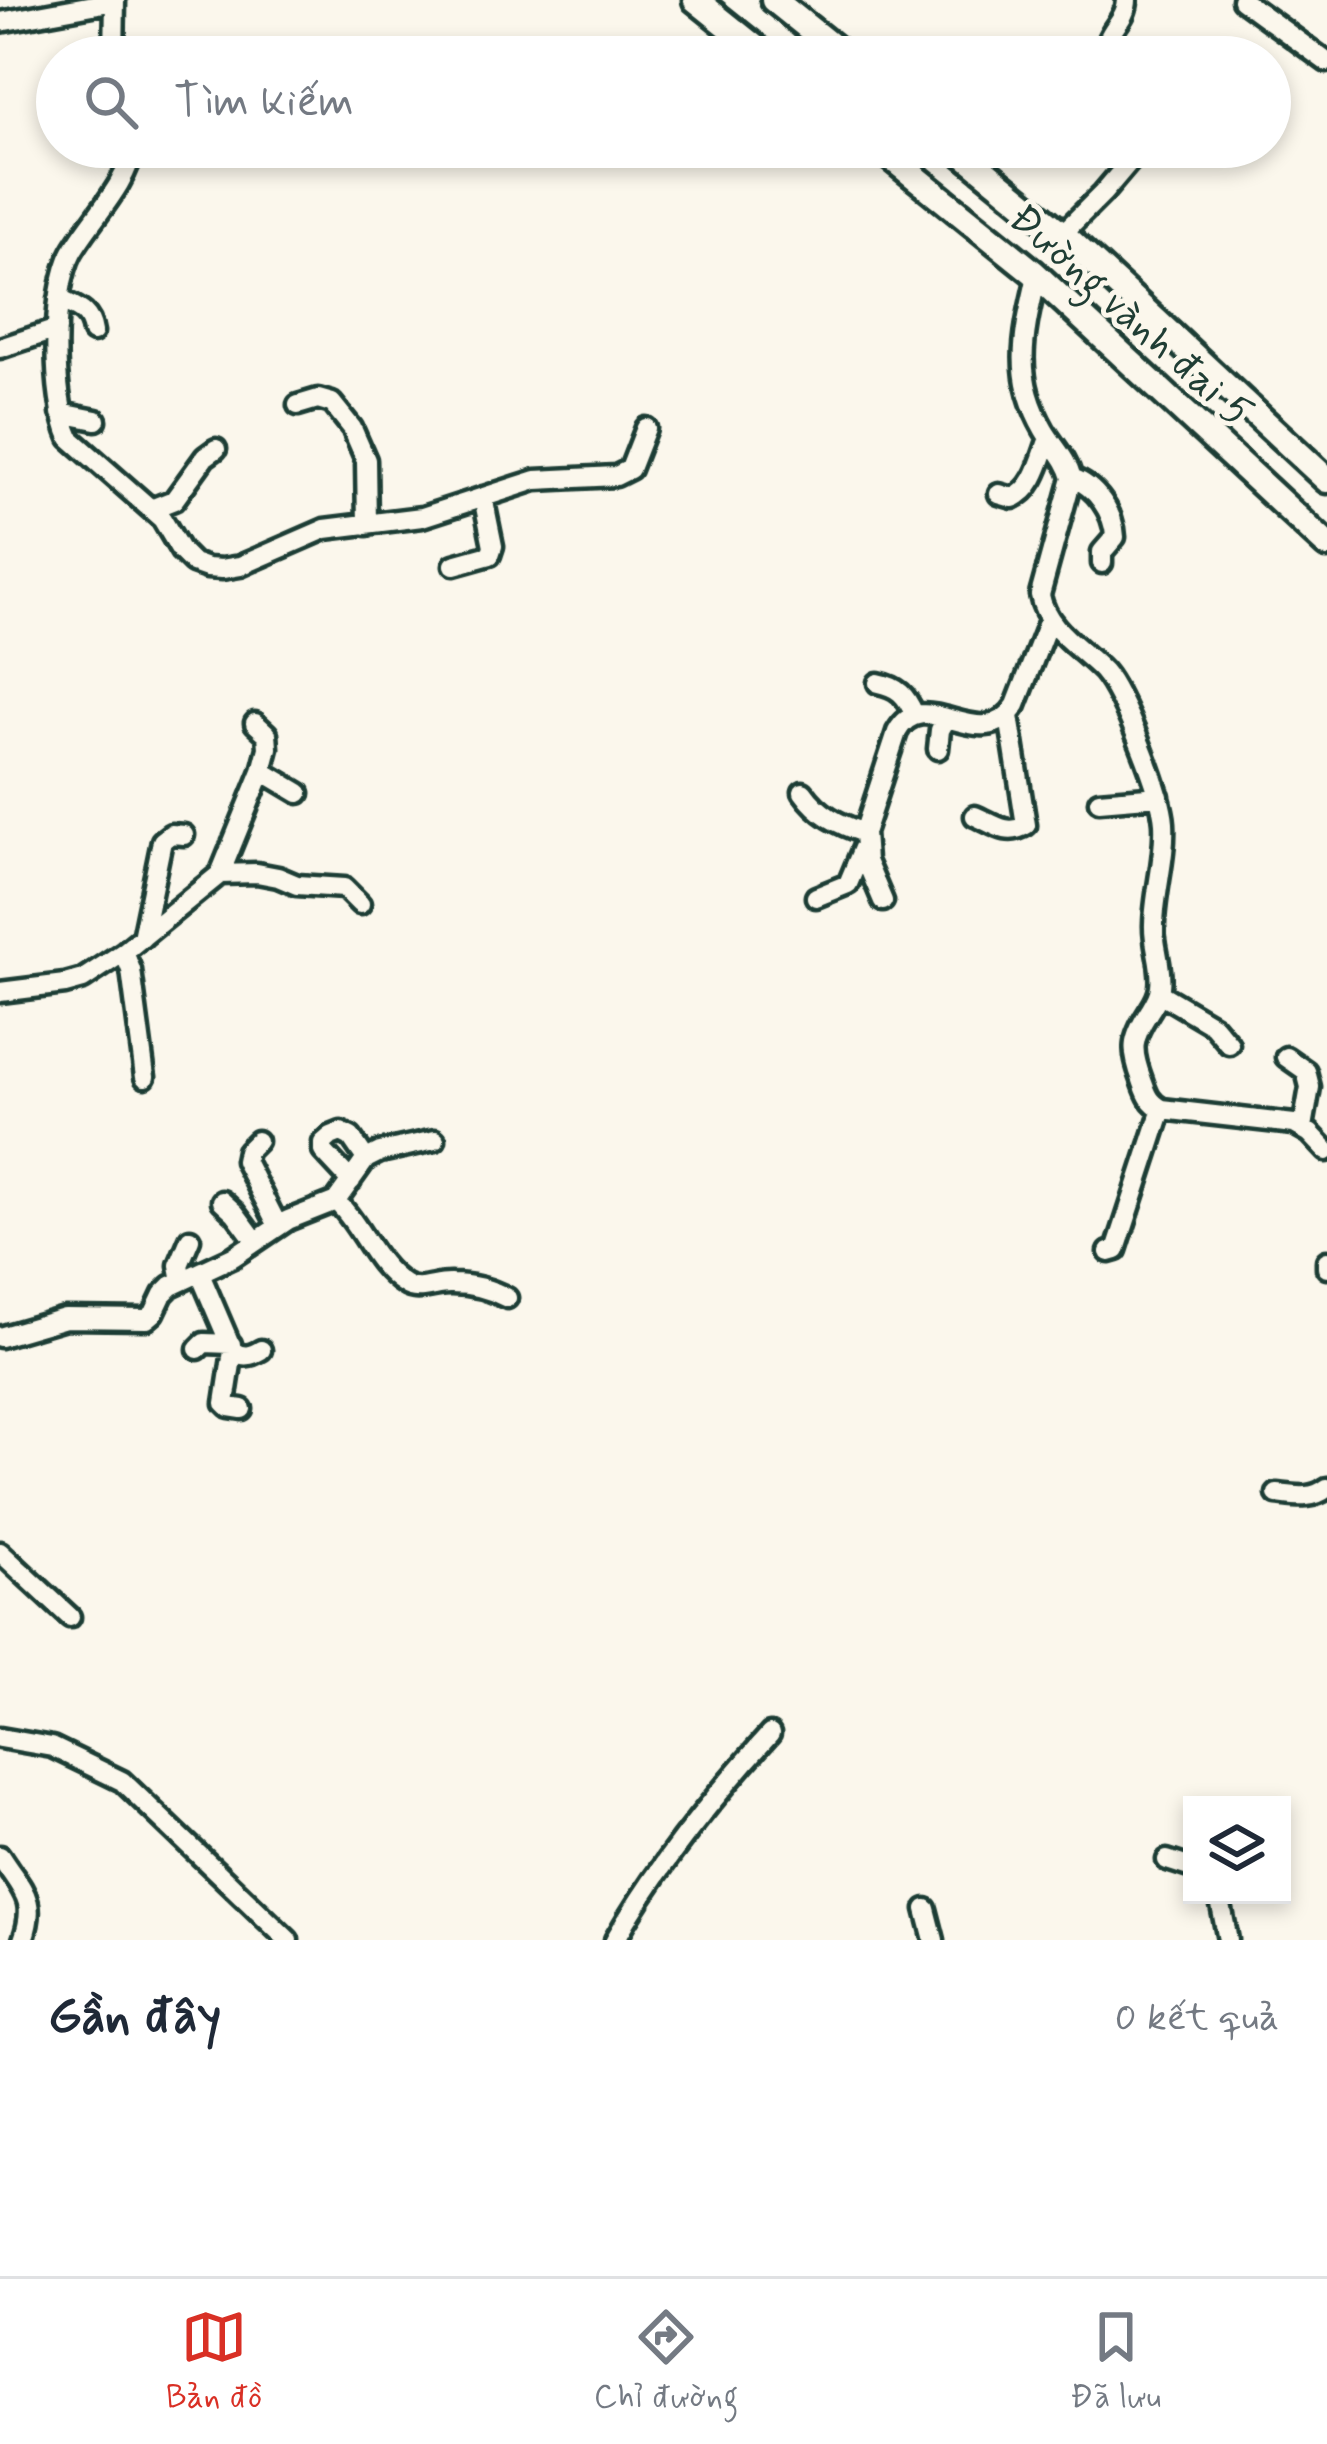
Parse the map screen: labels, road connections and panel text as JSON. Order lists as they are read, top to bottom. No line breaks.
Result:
{"streets":{"main road":["Đường vành đai 5"]},"page":{"search":"Tìm kiếm","heading":["Gần đây","0 kết quả"],"nav":["Bản đồ","Chỉ đường","Đã lưu"]}}
